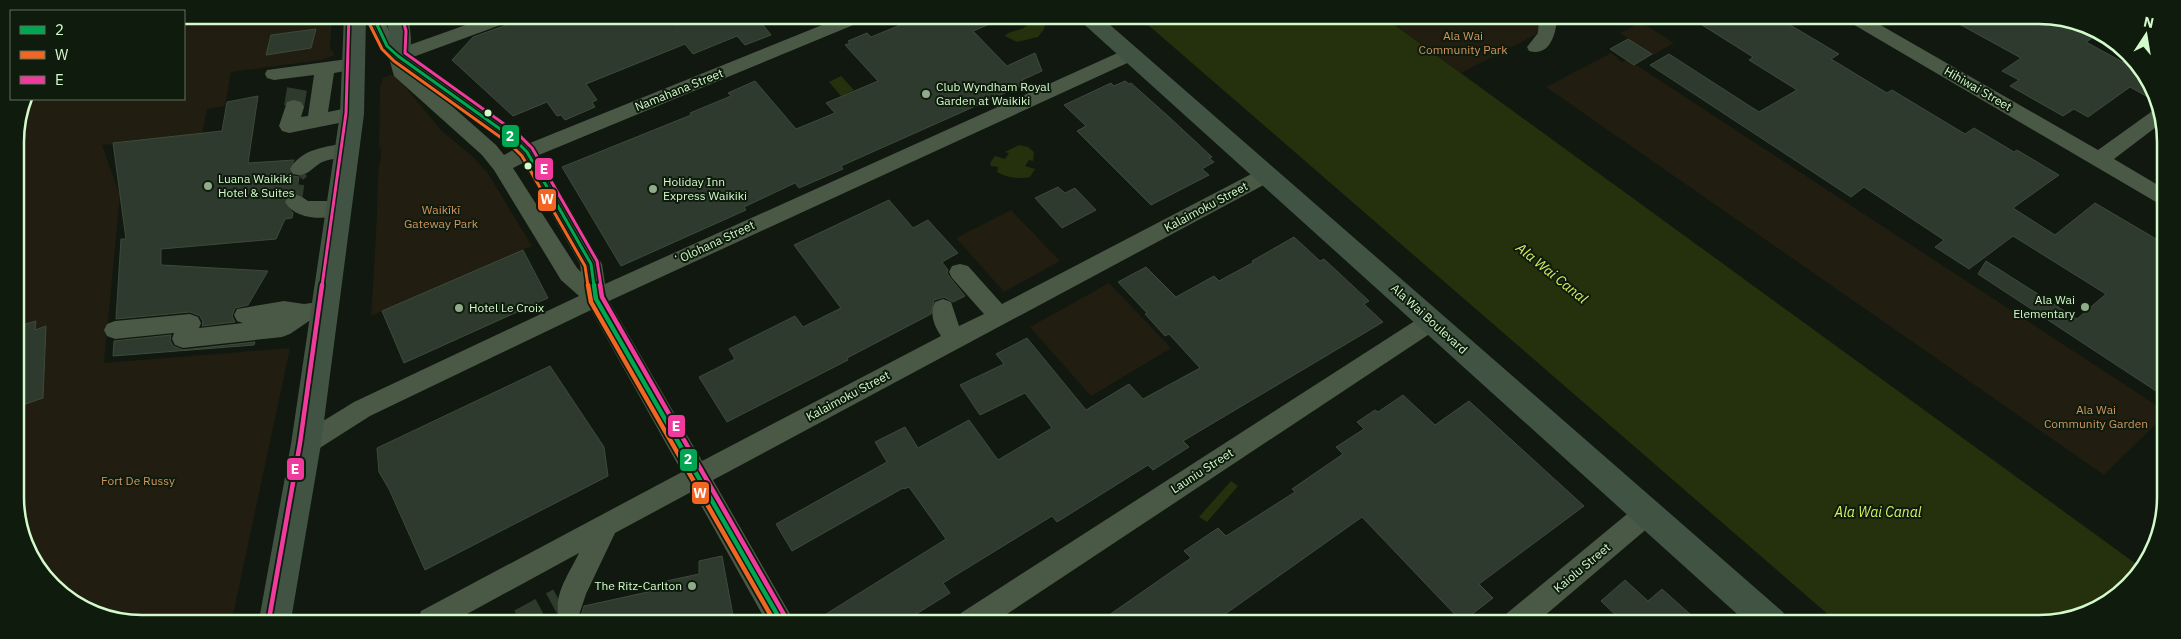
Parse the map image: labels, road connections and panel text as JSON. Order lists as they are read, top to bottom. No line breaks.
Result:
{"streets":{"main road":["Ala Wai Boulevard"],"street":["Hihiwai Street","Namahana Street","Kalaimoku Street","ʻOlohana Street","Launiu Street","Kaiolu Street"]},"crossings":[["Kalaimoku Street","Ala Wai Boulevard"],["ʻOlohana Street","Ala Wai Boulevard"],["Ala Wai Boulevard","Launiu Street"],["Ala Wai Boulevard","Kaiolu Street"]],"water":["Ala Wai Canal"],"parks":["Ala Wai Community Park","Waikīkī Gateway Park","Ala Wai Community Garden","Fort De Russy"],"places":["Club Wyndham Royal Garden at Waikiki","Luana Waikiki Hotel & Suites","Holiday Inn Express Waikiki","Ala Wai Elementary","Hotel Le Croix","The Ritz-Carlton"],"lines":["transit line 2","transit line W","transit line E"],"legend":["2","W","E"],"north":"top"}
